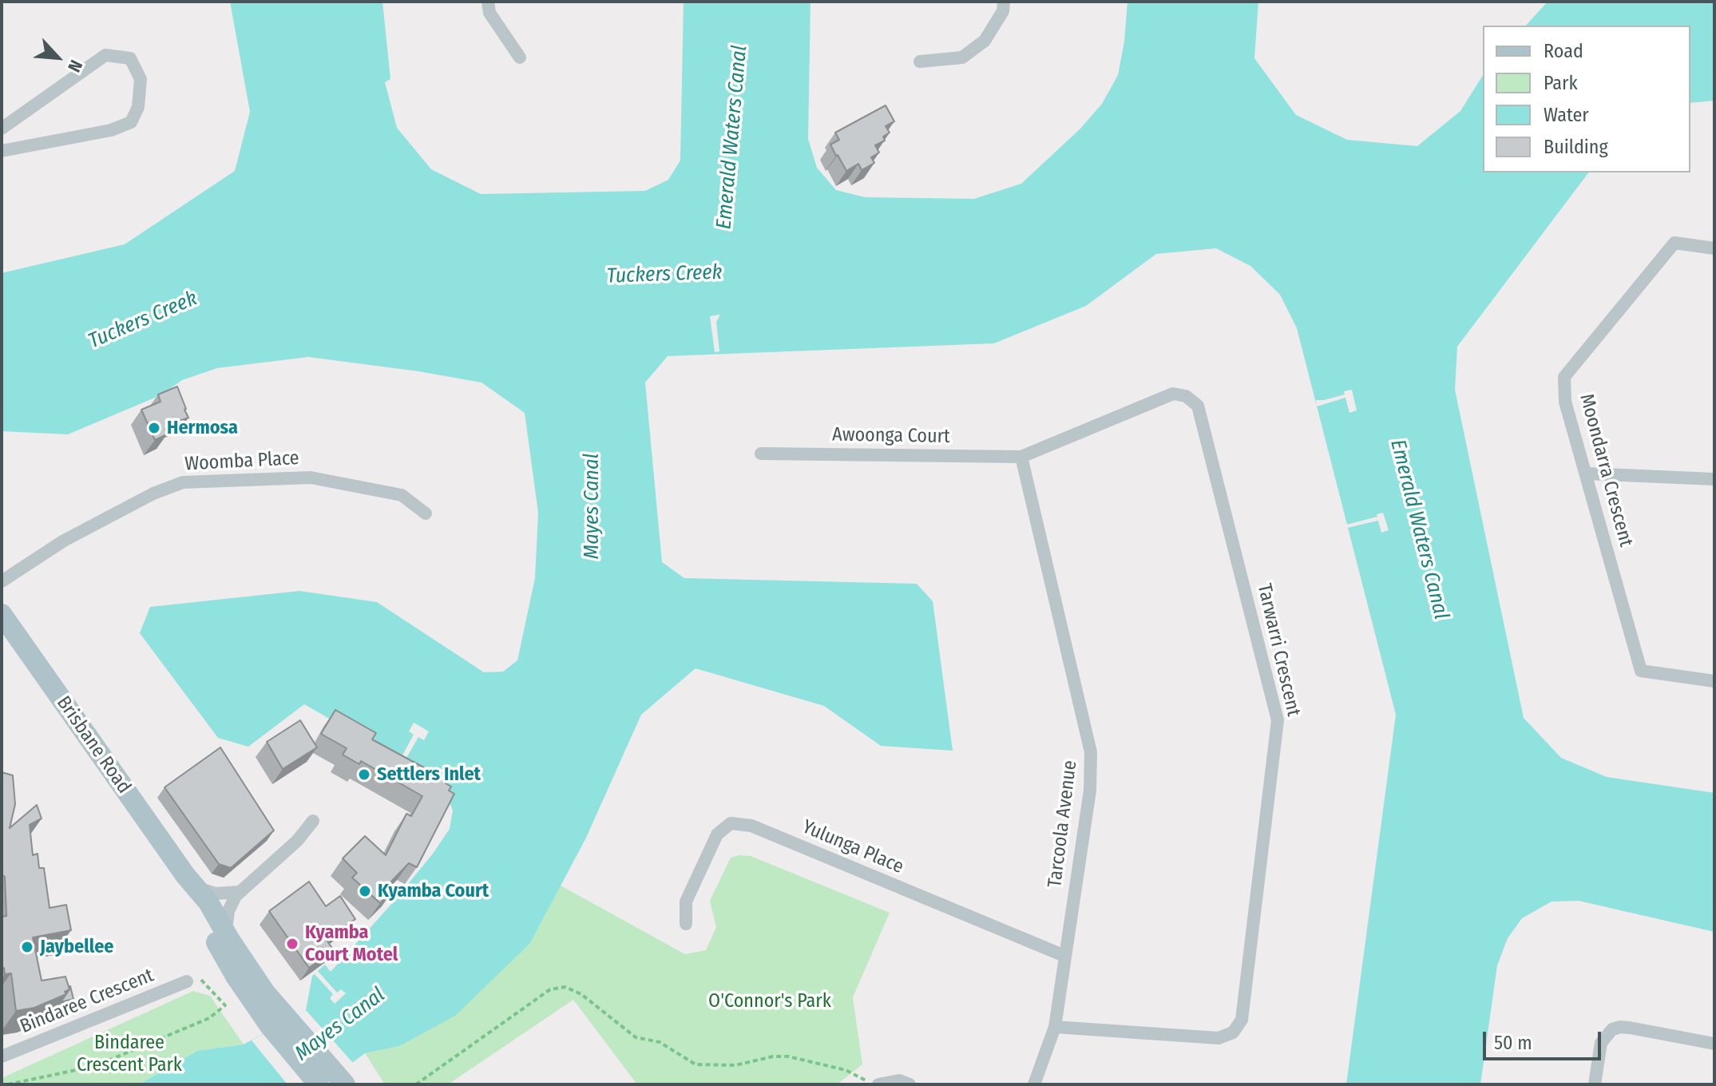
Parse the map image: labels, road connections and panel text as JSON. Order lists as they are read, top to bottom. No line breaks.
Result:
{"streets":{"main road":["Brisbane Road"],"street":["Awoonga Court","Woomba Place","Moondarra Crescent","Tarwarri Crescent","Tarcoola Avenue","Yulunga Place","Bindaree Crescent"]},"crossings":[["Awoonga Court","Tarwarri Crescent"],["Awoonga Court","Tarcoola Avenue"],["Tarwarri Crescent","Tarcoola Avenue"],["Tarcoola Avenue","Yulunga Place"]],"water":["Emerald Waters Canal","Tuckers Creek","Mayes Canal"],"parks":["O'Connor's Park","Bindaree Crescent Park"],"places":["Hermosa","Settlers Inlet","Kyamba Court","Kyamba Court Motel","Jaybellee"],"legend":["Road","Park","Water","Building"],"scale_bar":"50 m","north":"bottom right"}
